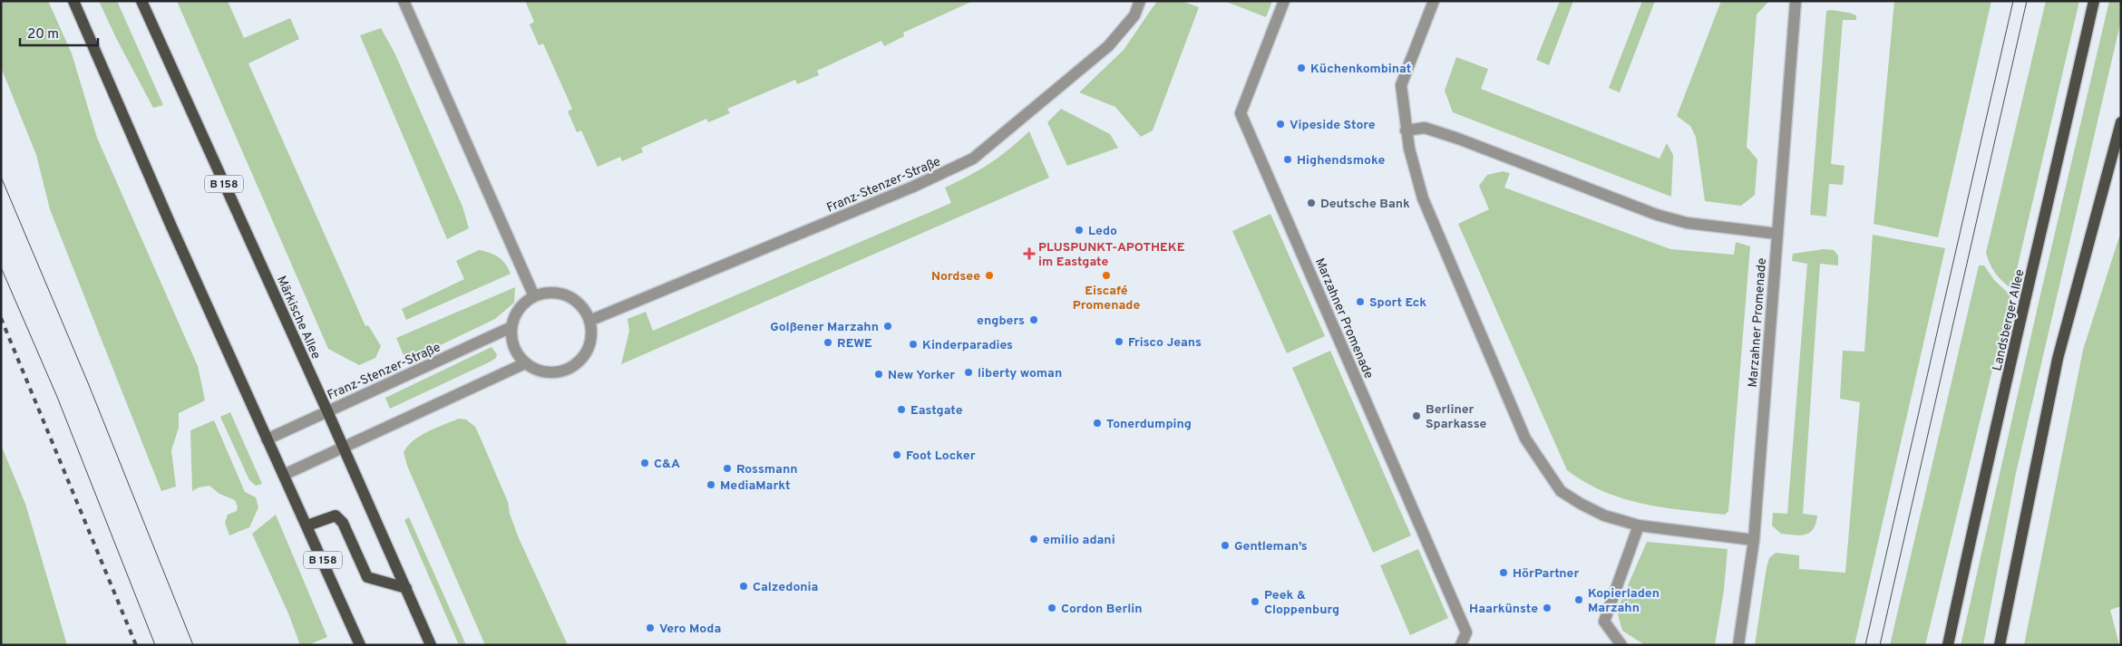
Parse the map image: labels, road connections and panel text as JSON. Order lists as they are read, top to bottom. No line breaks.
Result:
{"streets":{"main road":["B 158","Märkische Allee","Landsberger Allee"],"street":["Franz-Stenzer-Straße","Marzahner Promenade"]},"crossings":[["B 158","Franz-Stenzer-Straße"],["Franz-Stenzer-Straße","Märkische Allee"]],"places":{"other":["Küchenkombinat","Vipeside Store","Highendsmoke","Deutsche Bank","Ledo","Nordsee","Eiscafé Promenade","Sport Eck","engbers","Golßener Marzahn","Frisco Jeans","REWE","Kinderparadies","liberty woman","New Yorker","Eastgate","Berliner Sparkasse","Tonerdumping","Foot Locker","C&A","Rossmann","MediaMarkt","emilio adani","Gentleman’s","HörPartner","Calzedonia","Kopierladen Marzahn","Peek & Cloppenburg","Cordon Berlin","Haarkünste","Vero Moda"],"health":["PLUSPUNKT-APOTHEKE im Eastgate"]},"scale_bar":"20 m"}
